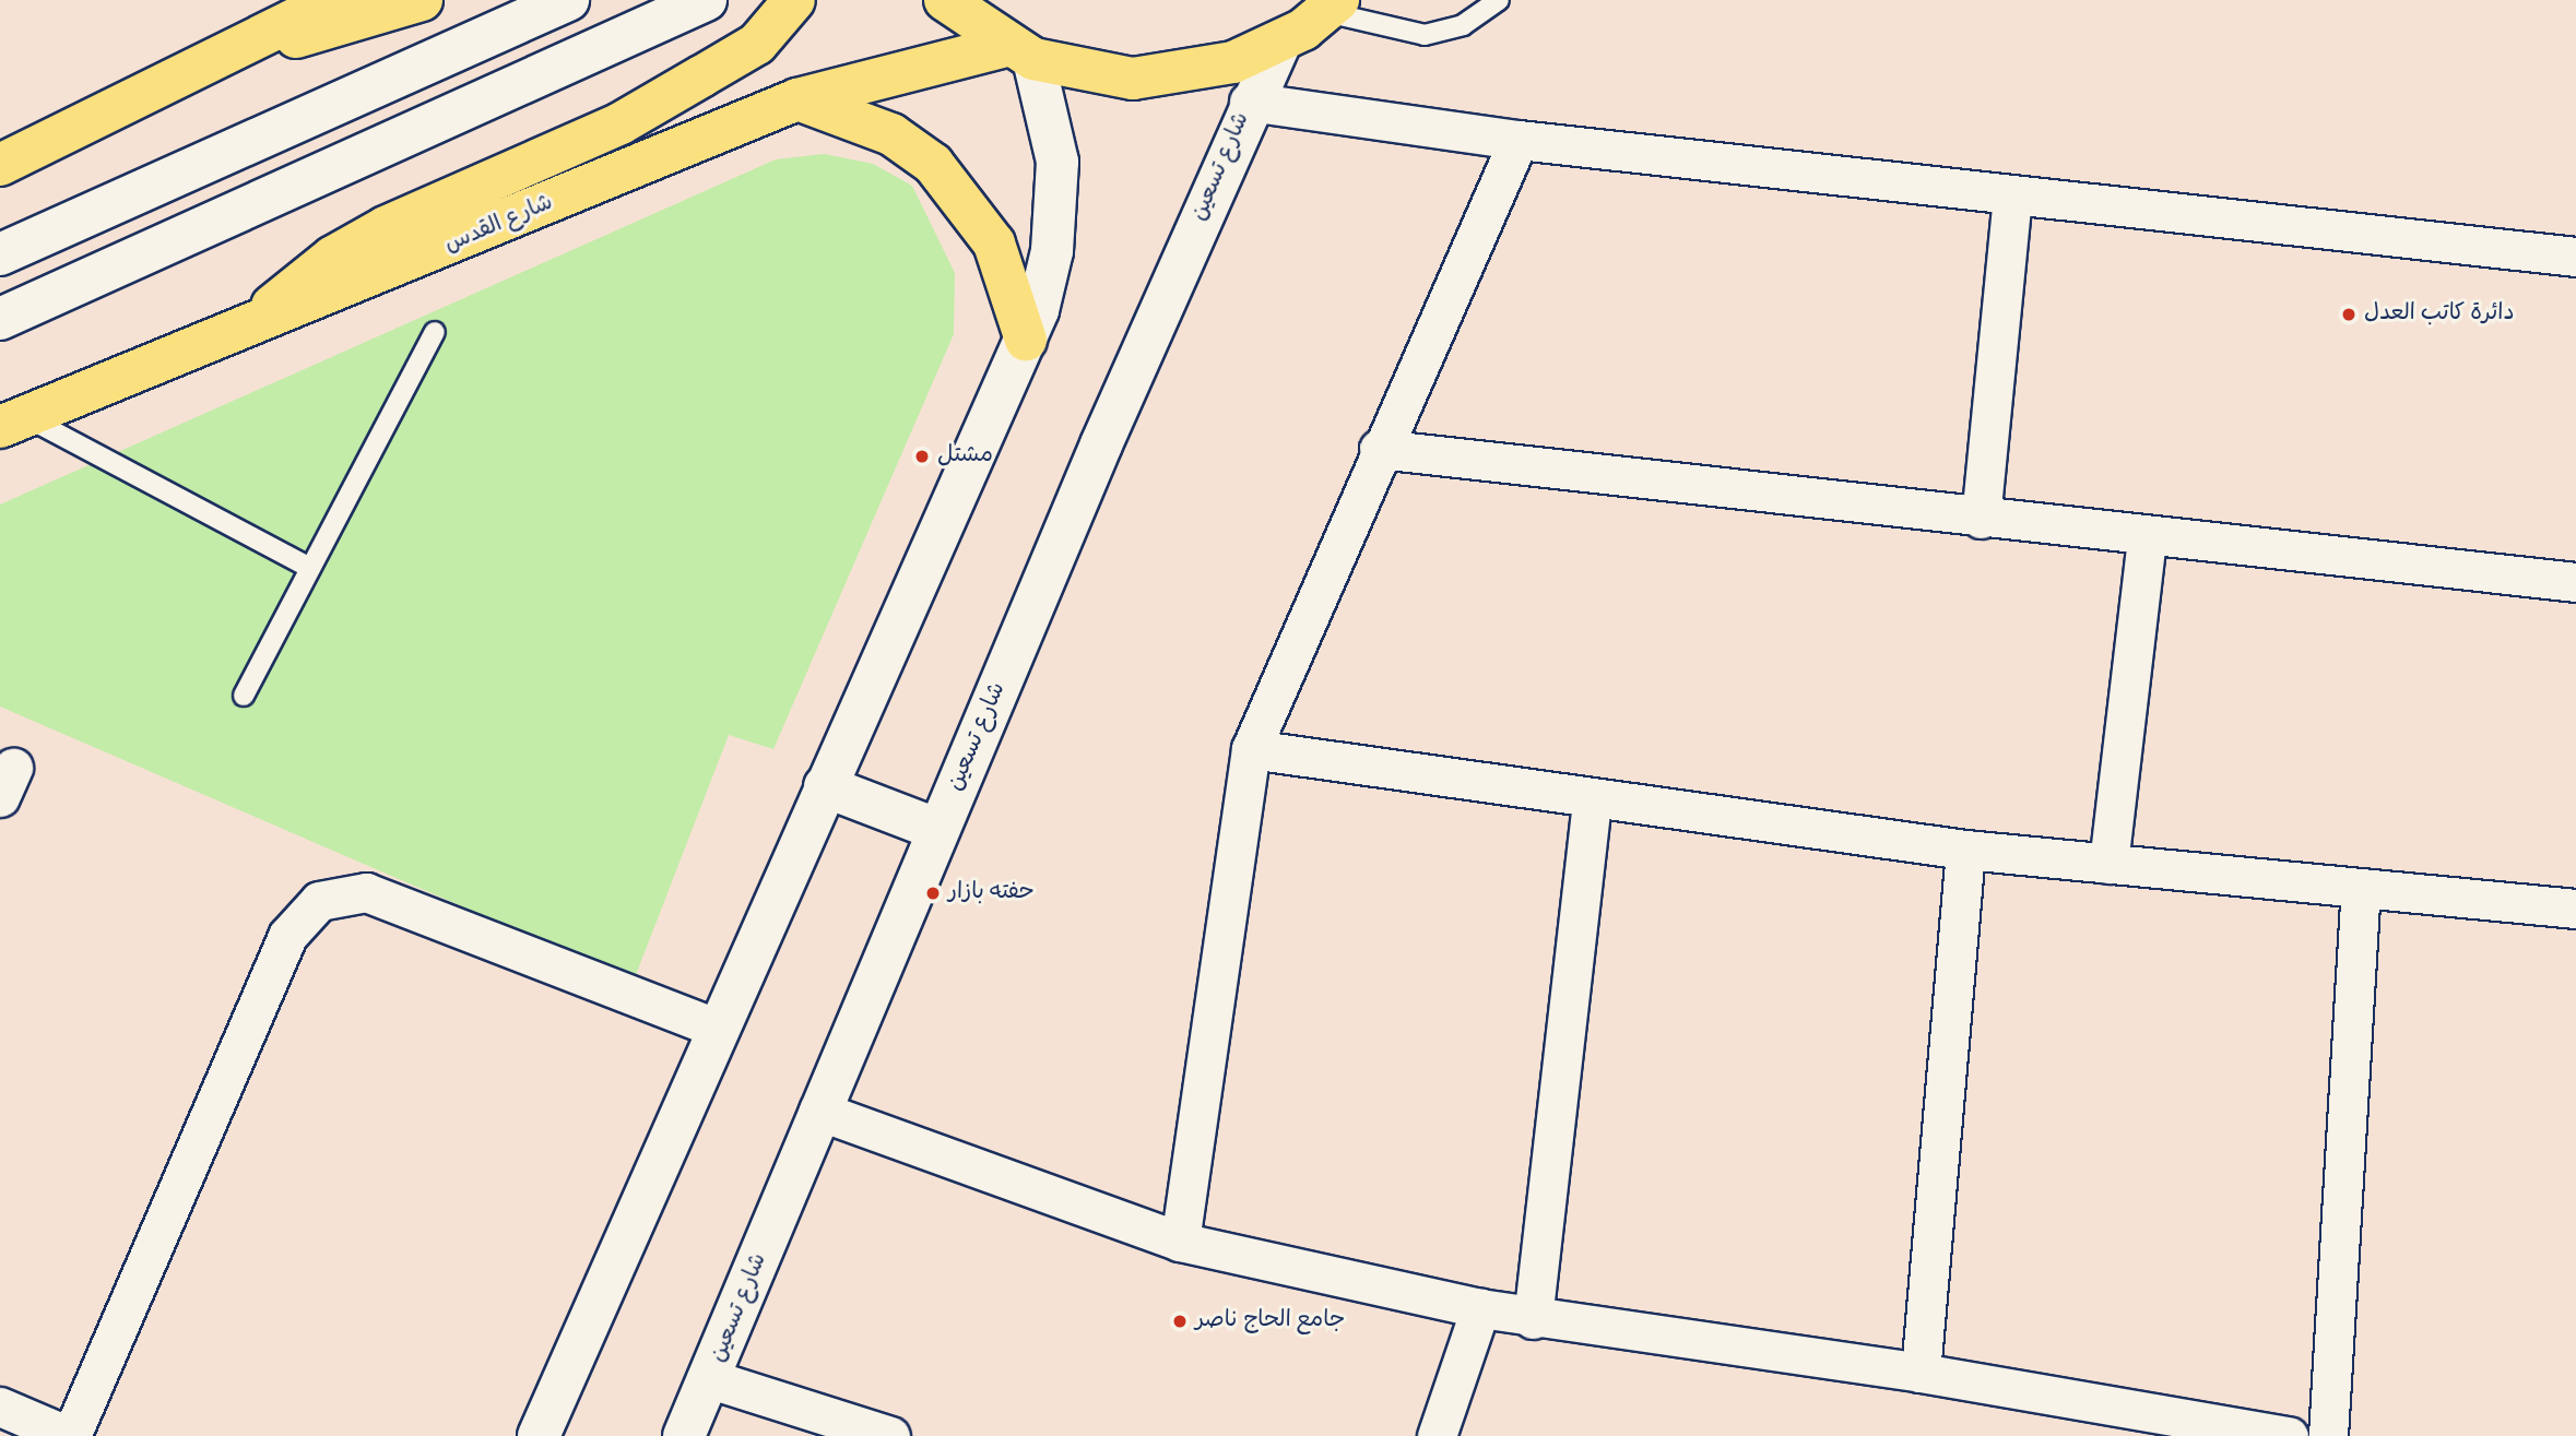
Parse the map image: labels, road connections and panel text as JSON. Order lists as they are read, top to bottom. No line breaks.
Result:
{"streets":{"main road":["شارع تسعين","شارع القدس"]},"places":["دائرة كاتب العدل","مشتل","حفته بازار","جامع الحاج ناصر"]}
